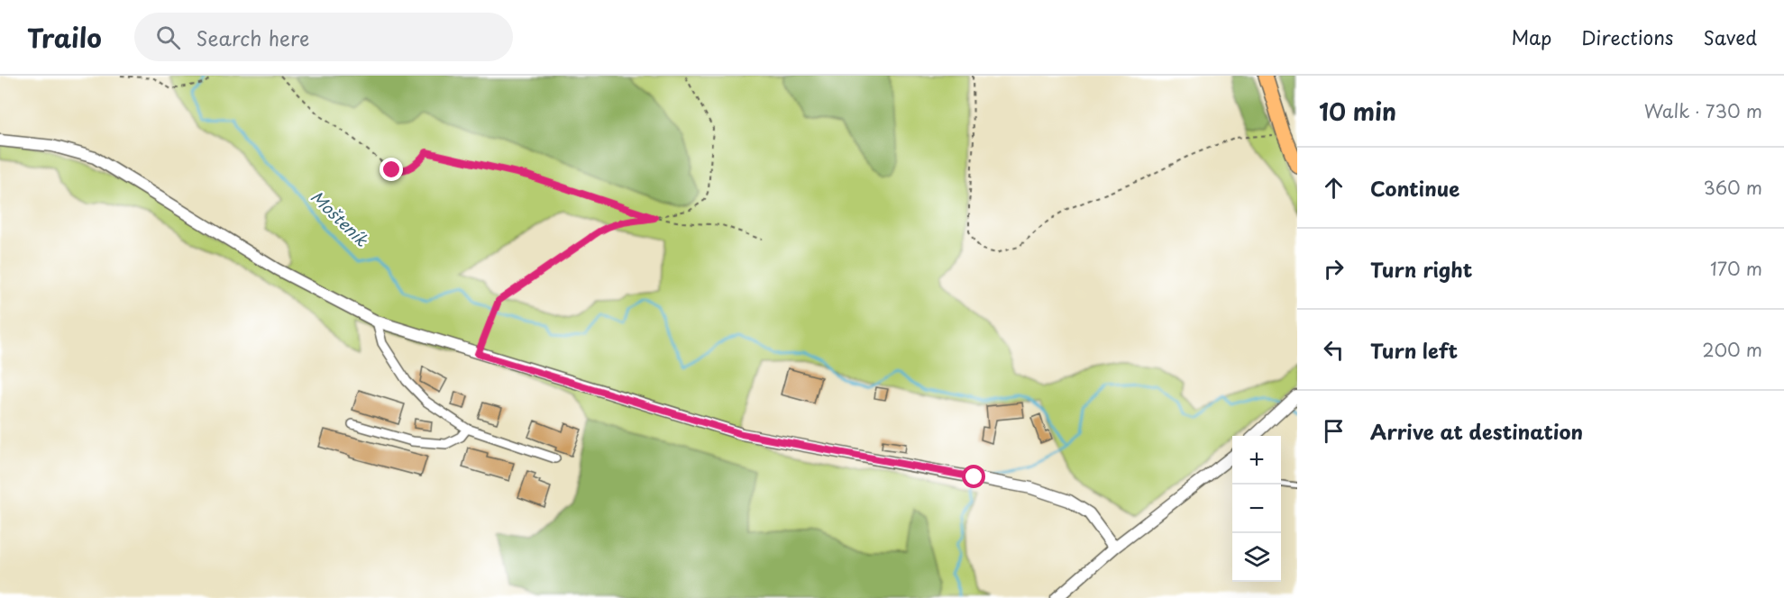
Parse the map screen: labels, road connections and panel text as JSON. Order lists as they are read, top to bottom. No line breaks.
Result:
{"water":["Mošteník"],"page":{"header":"Trailo","search":"Search here","nav":["Map","Directions","Saved"],"heading":["10 min","Walk · 730 m"],"list":[["Continue","360 m"],["Turn right","170 m"],["Turn left","200 m"],"Arrive at destination"],"map_buttons":["+","−"]}}
